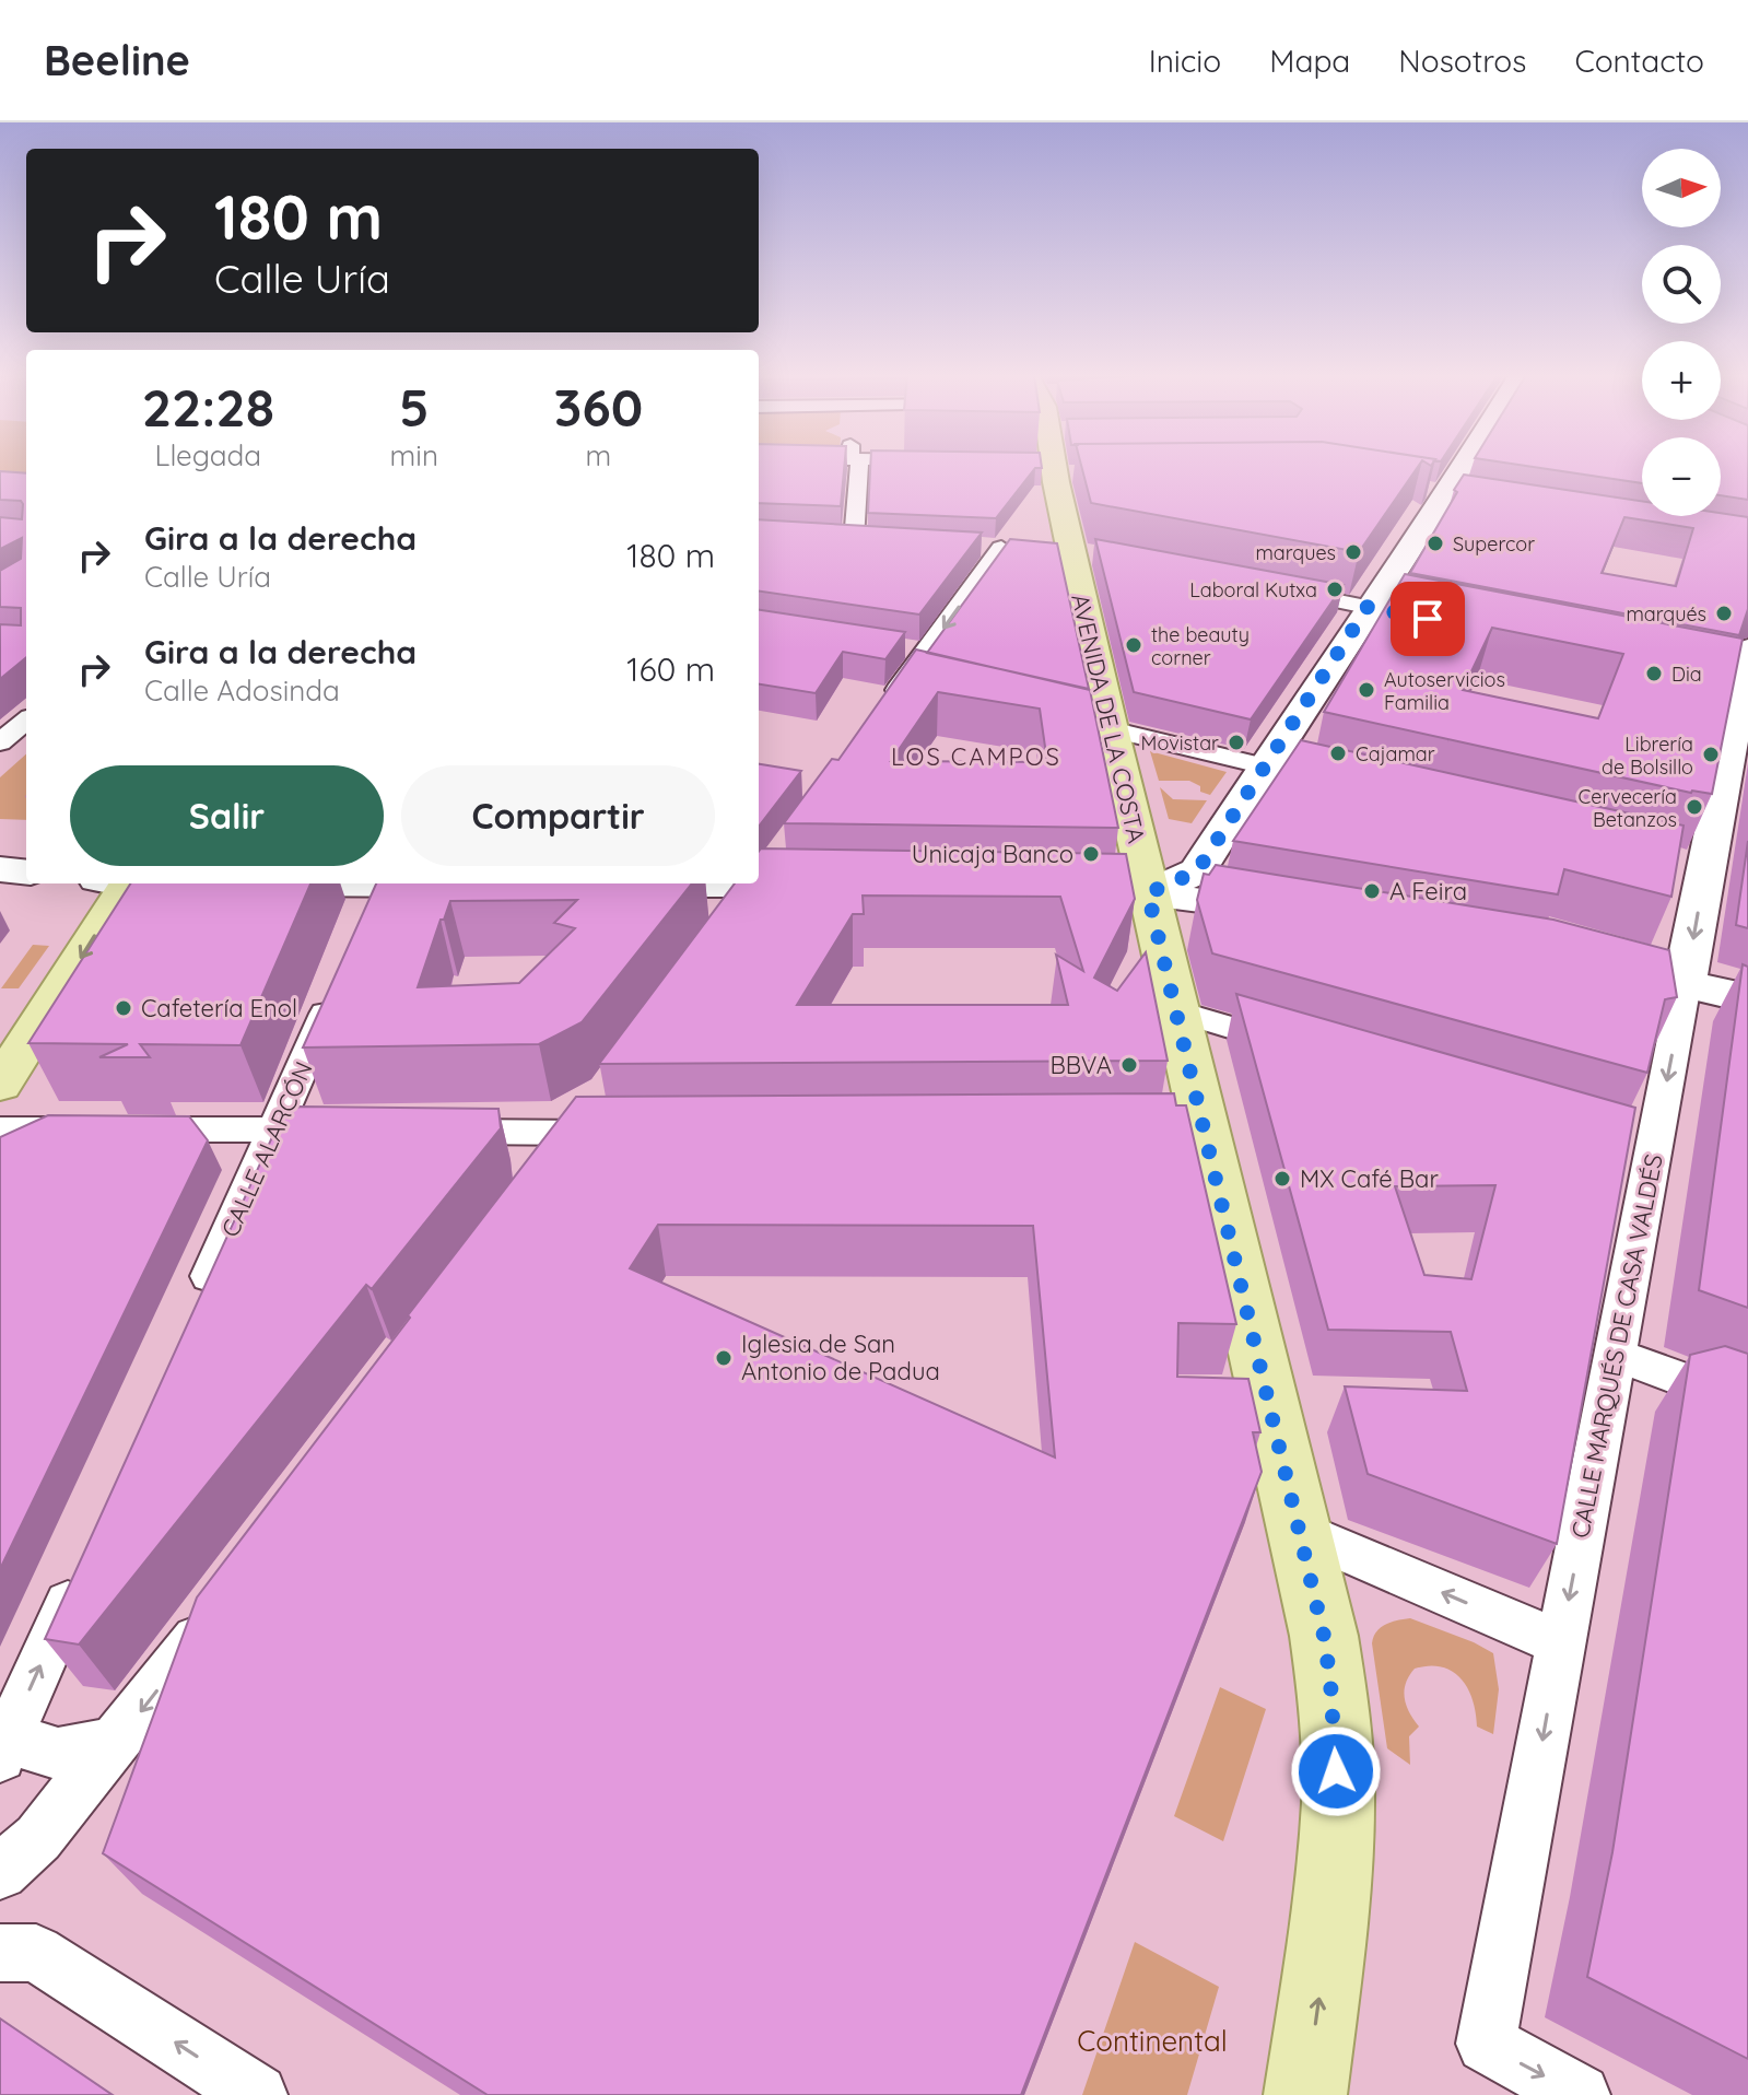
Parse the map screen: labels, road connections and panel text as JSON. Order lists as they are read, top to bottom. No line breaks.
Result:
{"streets":{"main road":["AVENIDA DE LA COSTA"],"street":["CALLE ALARCÓN","CALLE MARQUÉS DE CASA VALDÉS"]},"one_way":["CALLE MARQUÉS DE CASA VALDÉS"],"districts":["LOS CAMPOS"],"parks":["Continental"],"places":["Supercor","marques","Laboral Kutxa","marqués","the beauty corner","Dia","Autoservicios Familia","Movistar","Cajamar","Librería de Bolsillo","Cervecería Betanzos","Unicaja Banco","A Feira","Cafetería Enol","BBVA","MX Café Bar","Iglesia de San Antonio de Padua"],"north":"right","page":{"header":"Beeline","nav":["Inicio","Mapa","Nosotros","Contacto"],"map_buttons":["+","−"],"turn":["180 m","Calle Uría"],"eta":["22:28","Llegada","5","min","360","m"],"list":[{"name":"Gira a la derecha","note":"Calle Uría","value":"180 m"},{"name":"Gira a la derecha","note":"Calle Adosinda","value":"160 m"}],"buttons":["Salir","Compartir"]}}
